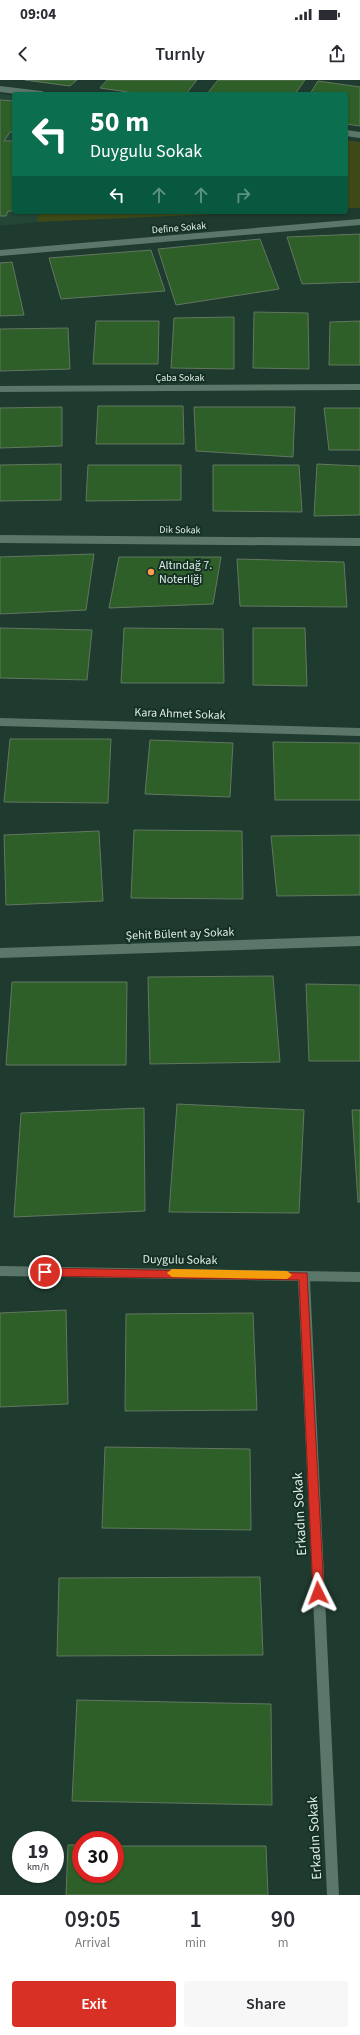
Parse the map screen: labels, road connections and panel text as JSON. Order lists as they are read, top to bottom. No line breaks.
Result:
{"streets":{"street":["Define Sokak","Çaba Sokak","Dik Sokak","Kara Ahmet Sokak","Şehit Bülent ay Sokak","Duygulu Sokak","Erkadın Sokak"]},"crossings":[["Duygulu Sokak","Erkadın Sokak"]],"places":["Altındağ 7. Noterliği"],"page":{"status":"09:04","header":"Turnly","turn":["50 m","Duygulu Sokak"],"speed":"19 km/h","limit":"30","eta":["09:05","Arrival","1","min","90","m"],"buttons":["Exit","Share"]}}
